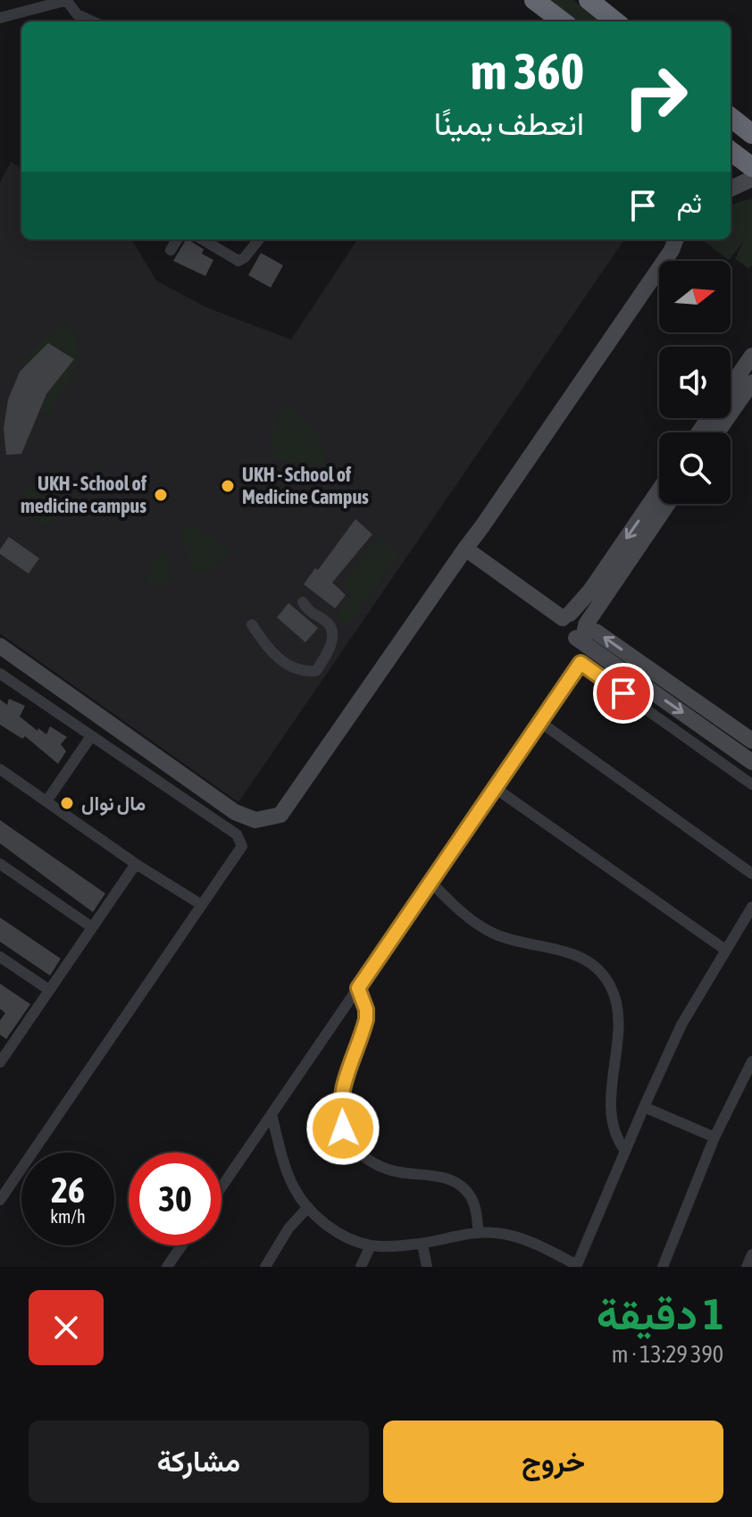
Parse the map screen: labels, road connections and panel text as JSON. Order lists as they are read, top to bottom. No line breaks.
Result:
{"places":["UKH - School of Medicine Campus","UKH - School of medicine campus","مال نوال"],"north":"right","page":{"turn":["360 m","انعطف يمينًا"],"then":"ثم","speed":"26 km/h","limit":"30","heading":["1 دقيقة","390 m · 13:29"],"buttons":["خروج","مشاركة"]}}
